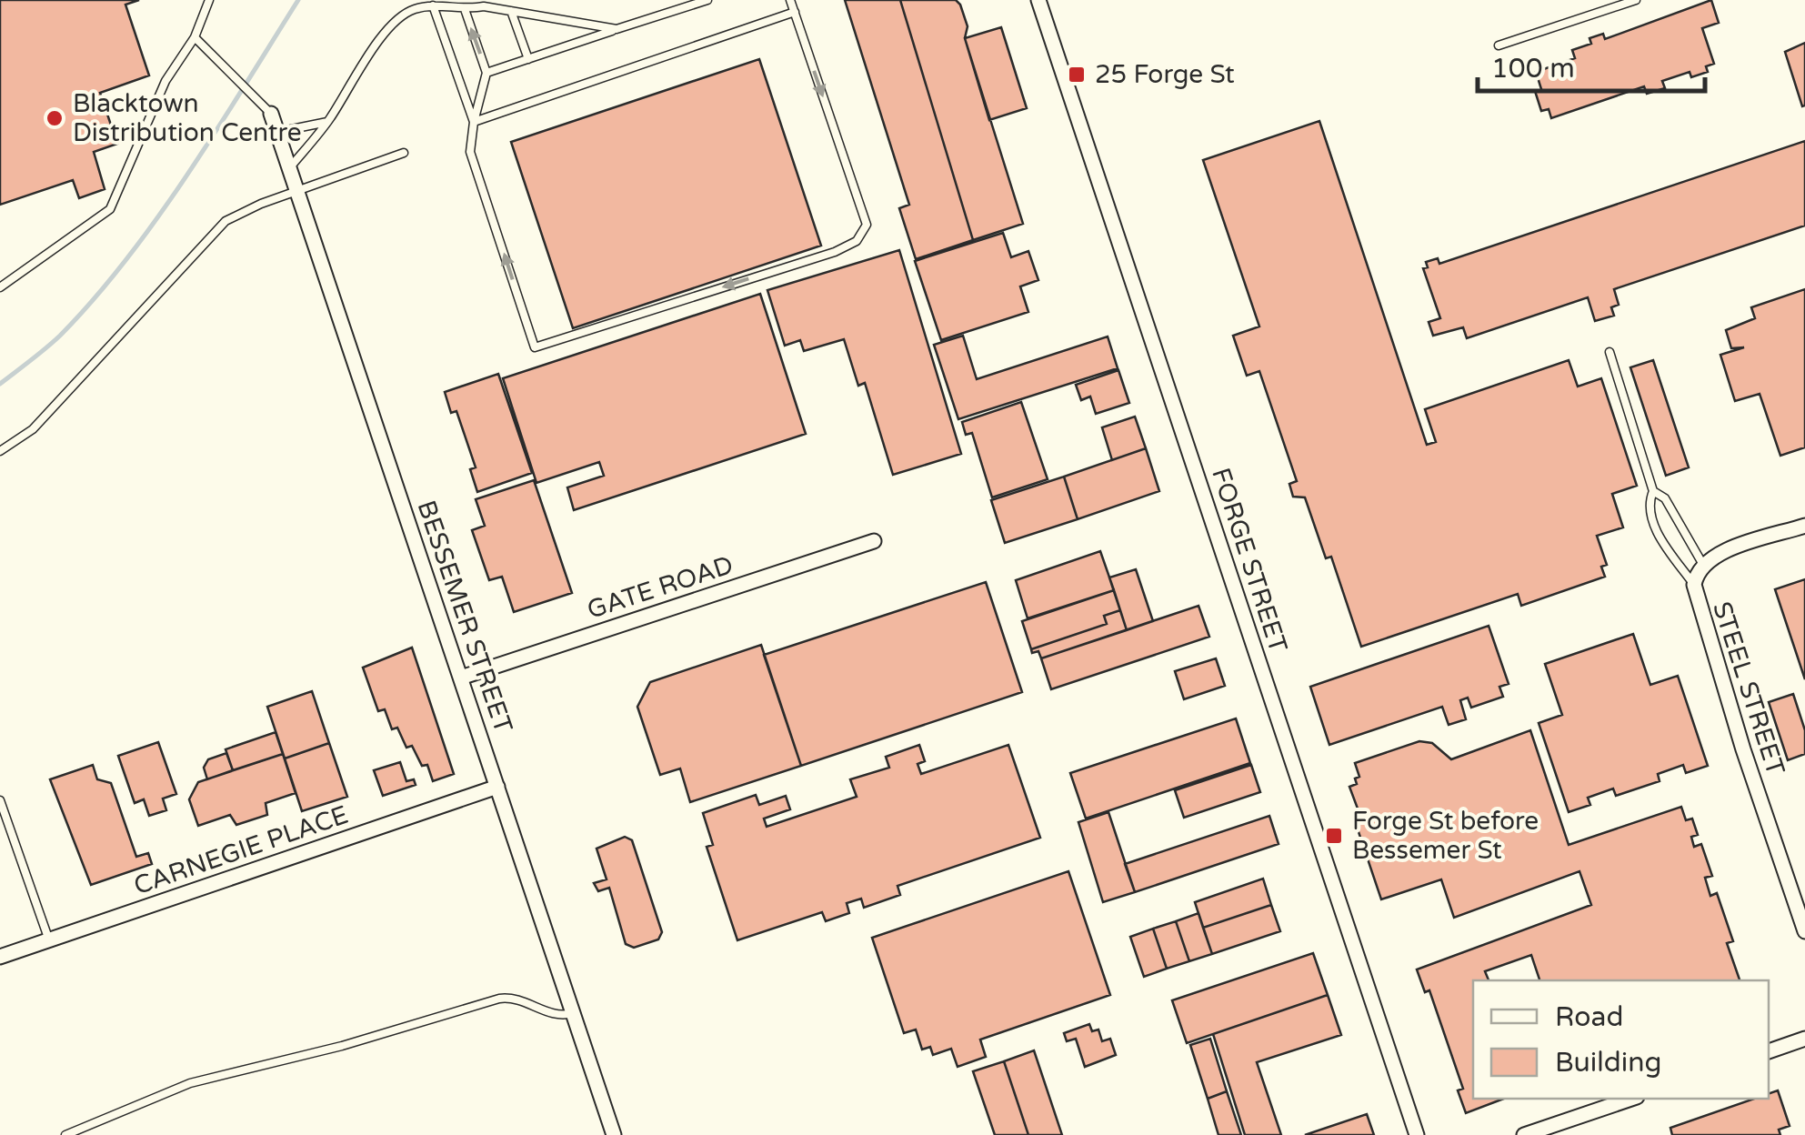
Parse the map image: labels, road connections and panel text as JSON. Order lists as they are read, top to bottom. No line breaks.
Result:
{"streets":{"street":["FORGE STREET","GATE ROAD","BESSEMER STREET","STEEL STREET","CARNEGIE PLACE"]},"crossings":[["GATE ROAD","BESSEMER STREET"],["BESSEMER STREET","CARNEGIE PLACE"]],"places":{"transit":["25 Forge St","Forge St before Bessemer St"],"other":["Blacktown Distribution Centre"]},"legend":["Road","Building"],"scale_bar":"100 m"}
